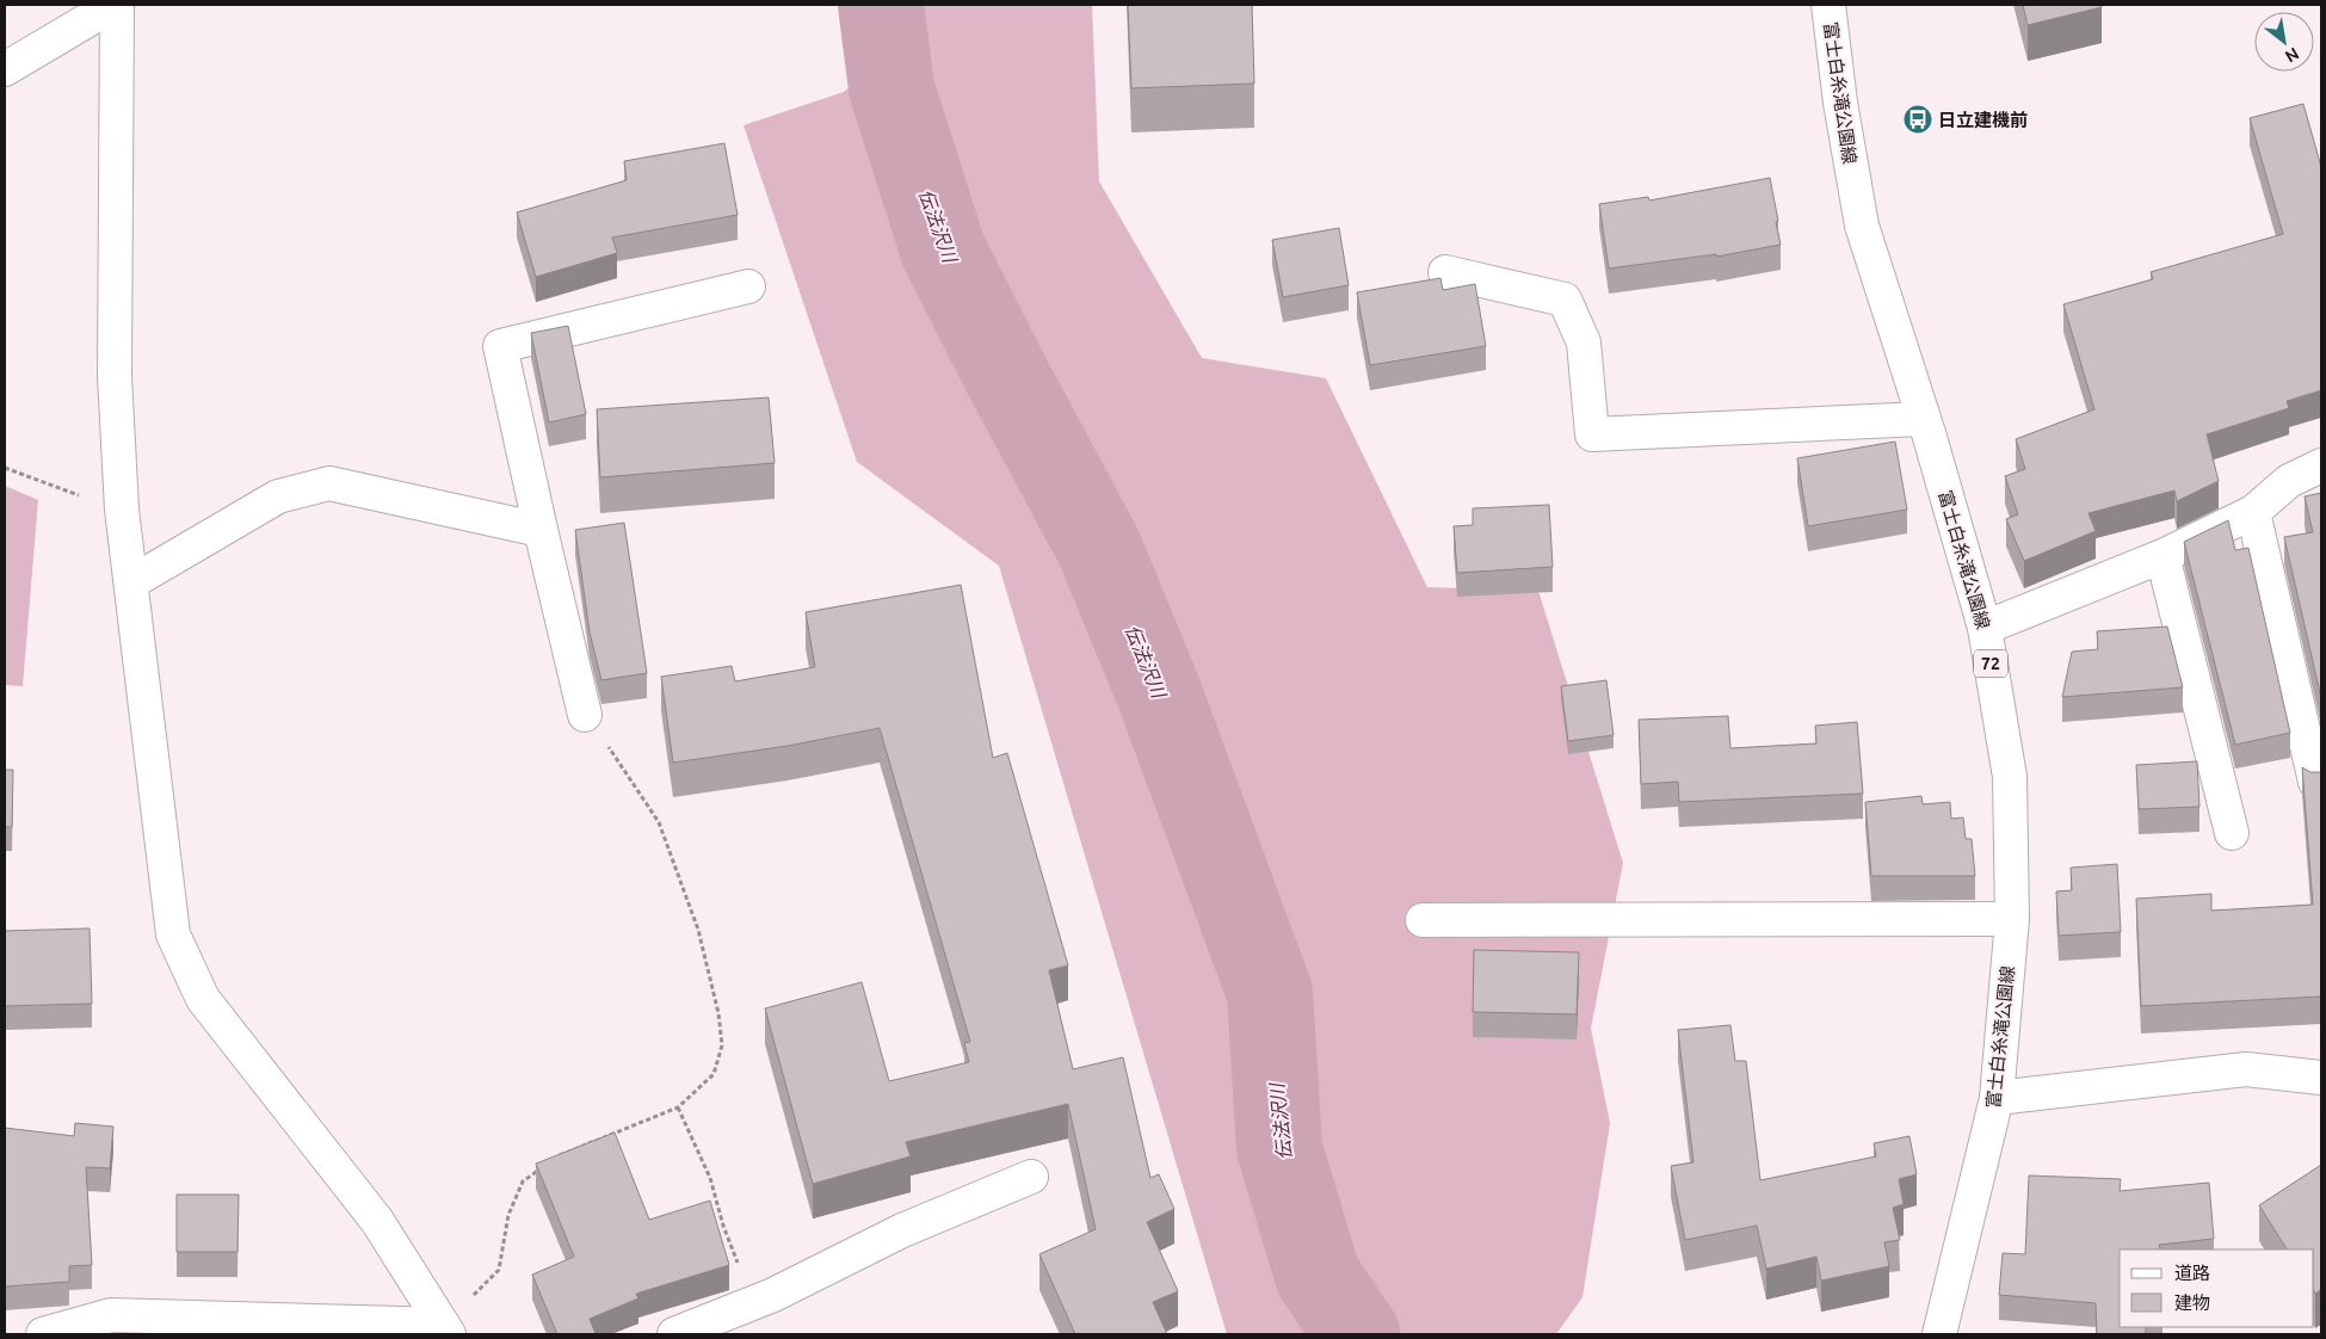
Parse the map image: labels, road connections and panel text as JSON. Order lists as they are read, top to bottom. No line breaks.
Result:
{"streets":{"street":["富士白糸滝公園線","72"]},"water":["伝法沢川"],"places":{"bus stop":["日立建機前"]},"legend":["道路","建物"],"north":"bottom right"}
